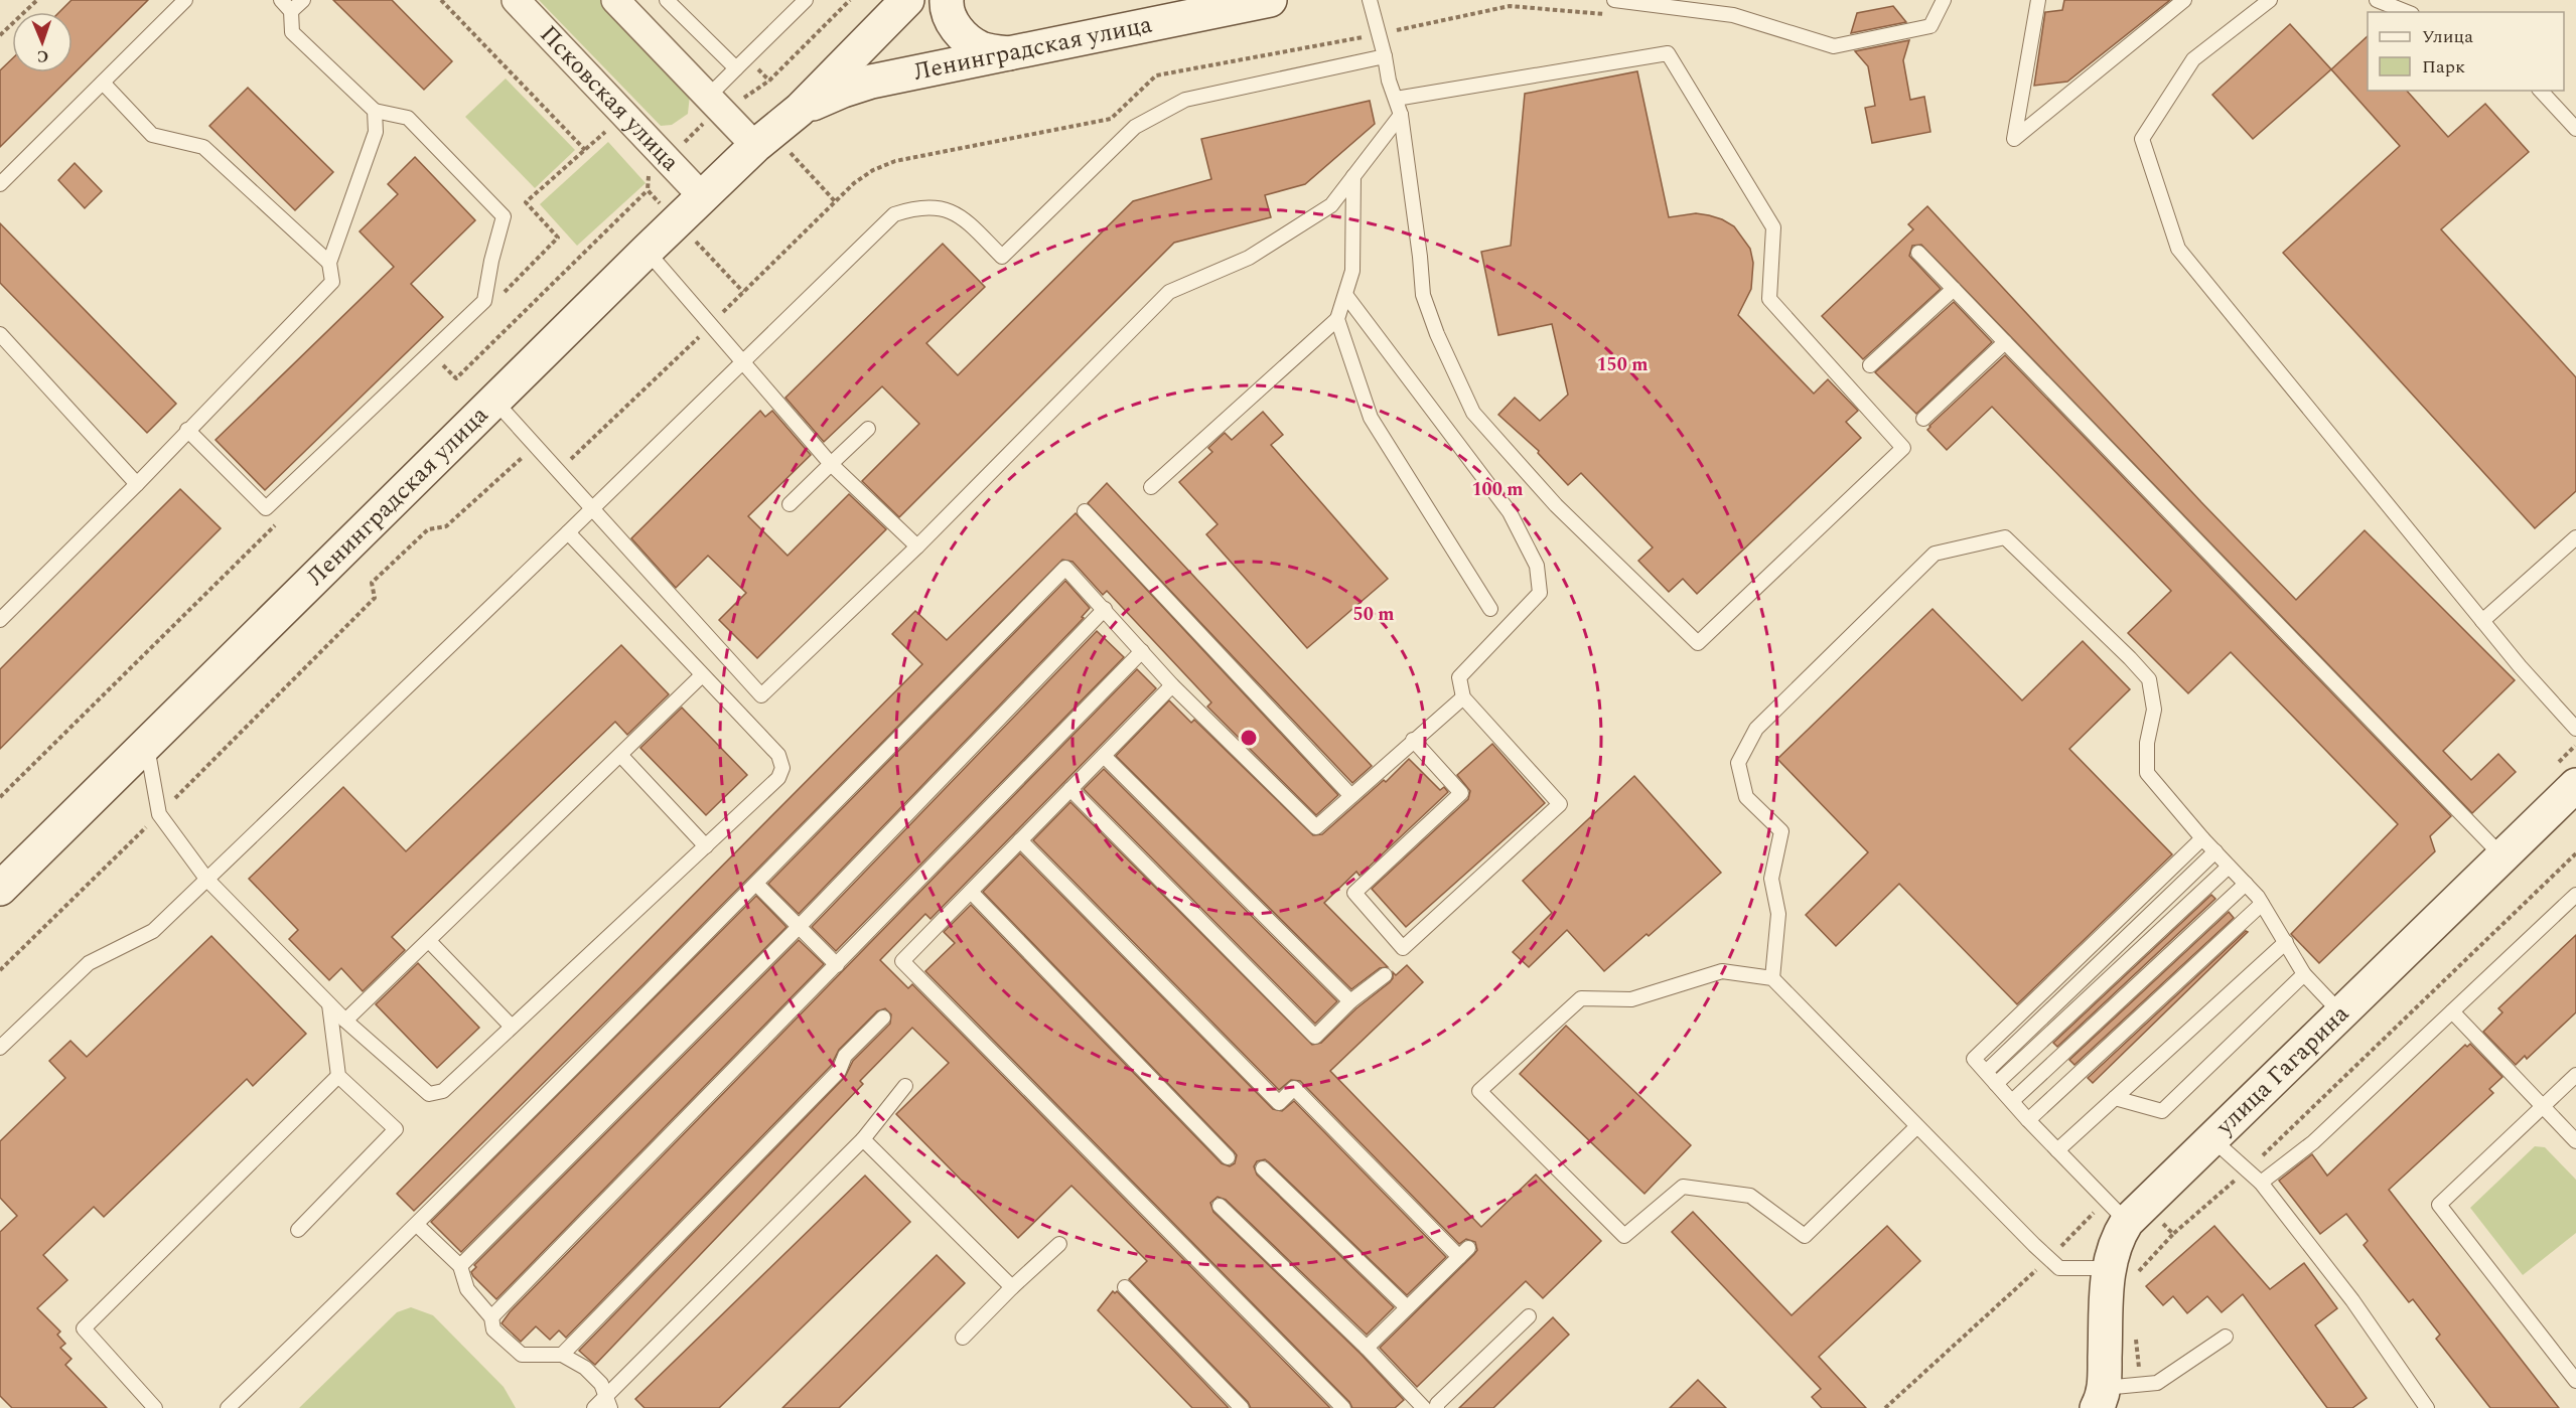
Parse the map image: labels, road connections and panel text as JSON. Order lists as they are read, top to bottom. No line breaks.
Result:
{"streets":{"main road":["Ленинградская улица","улица Гагарина"],"street":["Псковская улица"]},"crossings":[["Ленинградская улица","Псковская улица"]],"legend":["Улица","Парк"],"north":"bottom","rings":["150 m","100 m","50 m"]}
